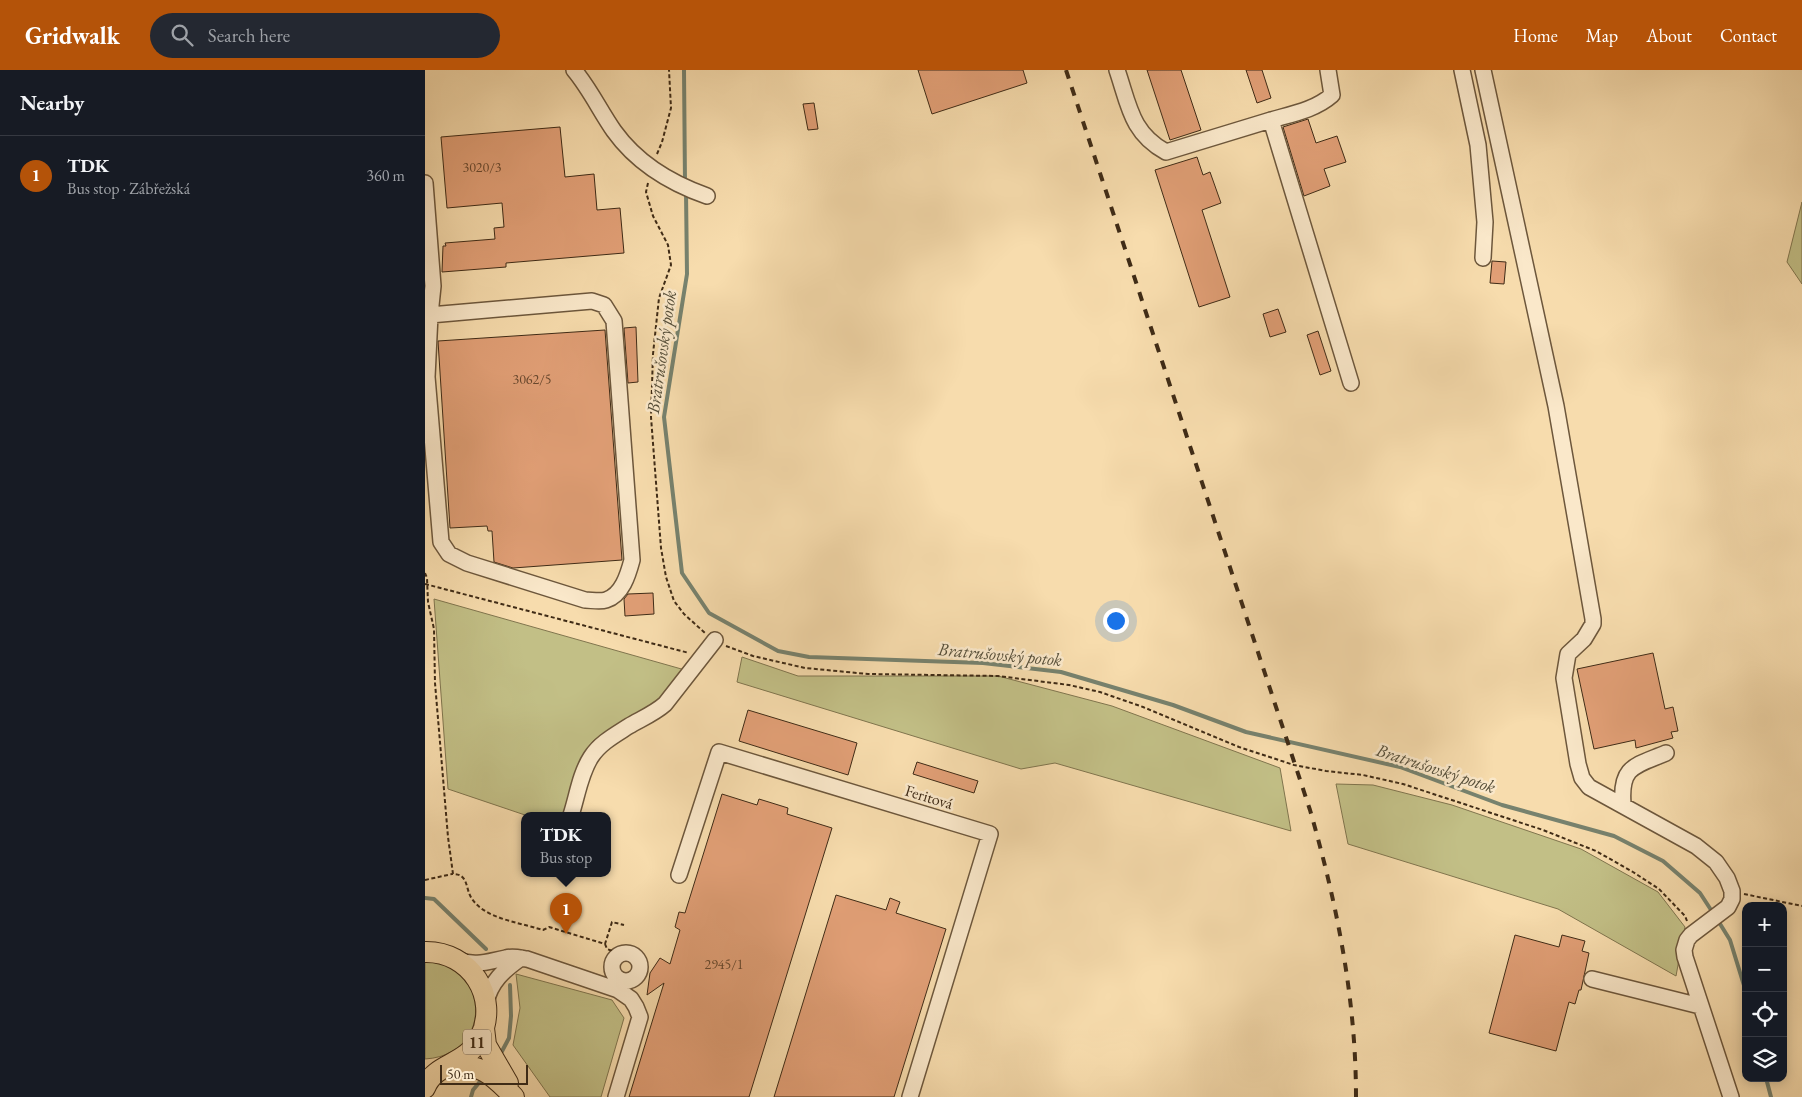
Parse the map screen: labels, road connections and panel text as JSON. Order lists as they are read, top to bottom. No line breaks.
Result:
{"streets":{"main road":["11"],"street":["Feritová"]},"water":["Bratrušovský potok"],"house_numbers":["3020/3","3062/5","2945/1"],"scale_bar":"50 m","page":{"header":"Gridwalk","search":"Search here","nav":["Home","Map","About","Contact"],"heading":"Nearby","list":[{"mark":"1","name":"TDK","note":"Bus stop · Zábřežská","value":"360 m"}],"popup":["TDK","Bus stop"],"pins":"1","map_buttons":["+","−"],"scale":"50 m"}}
